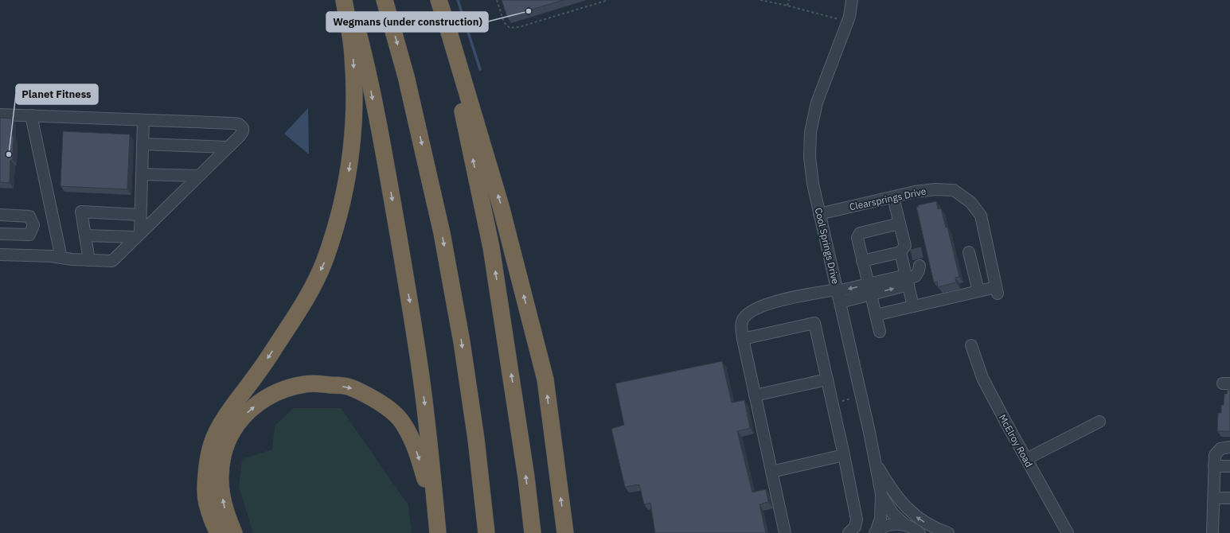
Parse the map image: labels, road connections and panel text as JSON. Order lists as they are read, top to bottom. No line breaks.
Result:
{"streets":{"street":["Clearsprings Drive","Cool Springs Drive","McElroy Road"]},"crossings":[["Clearsprings Drive","Cool Springs Drive"]],"places":["Wegmans (under construction)","Planet Fitness"]}
